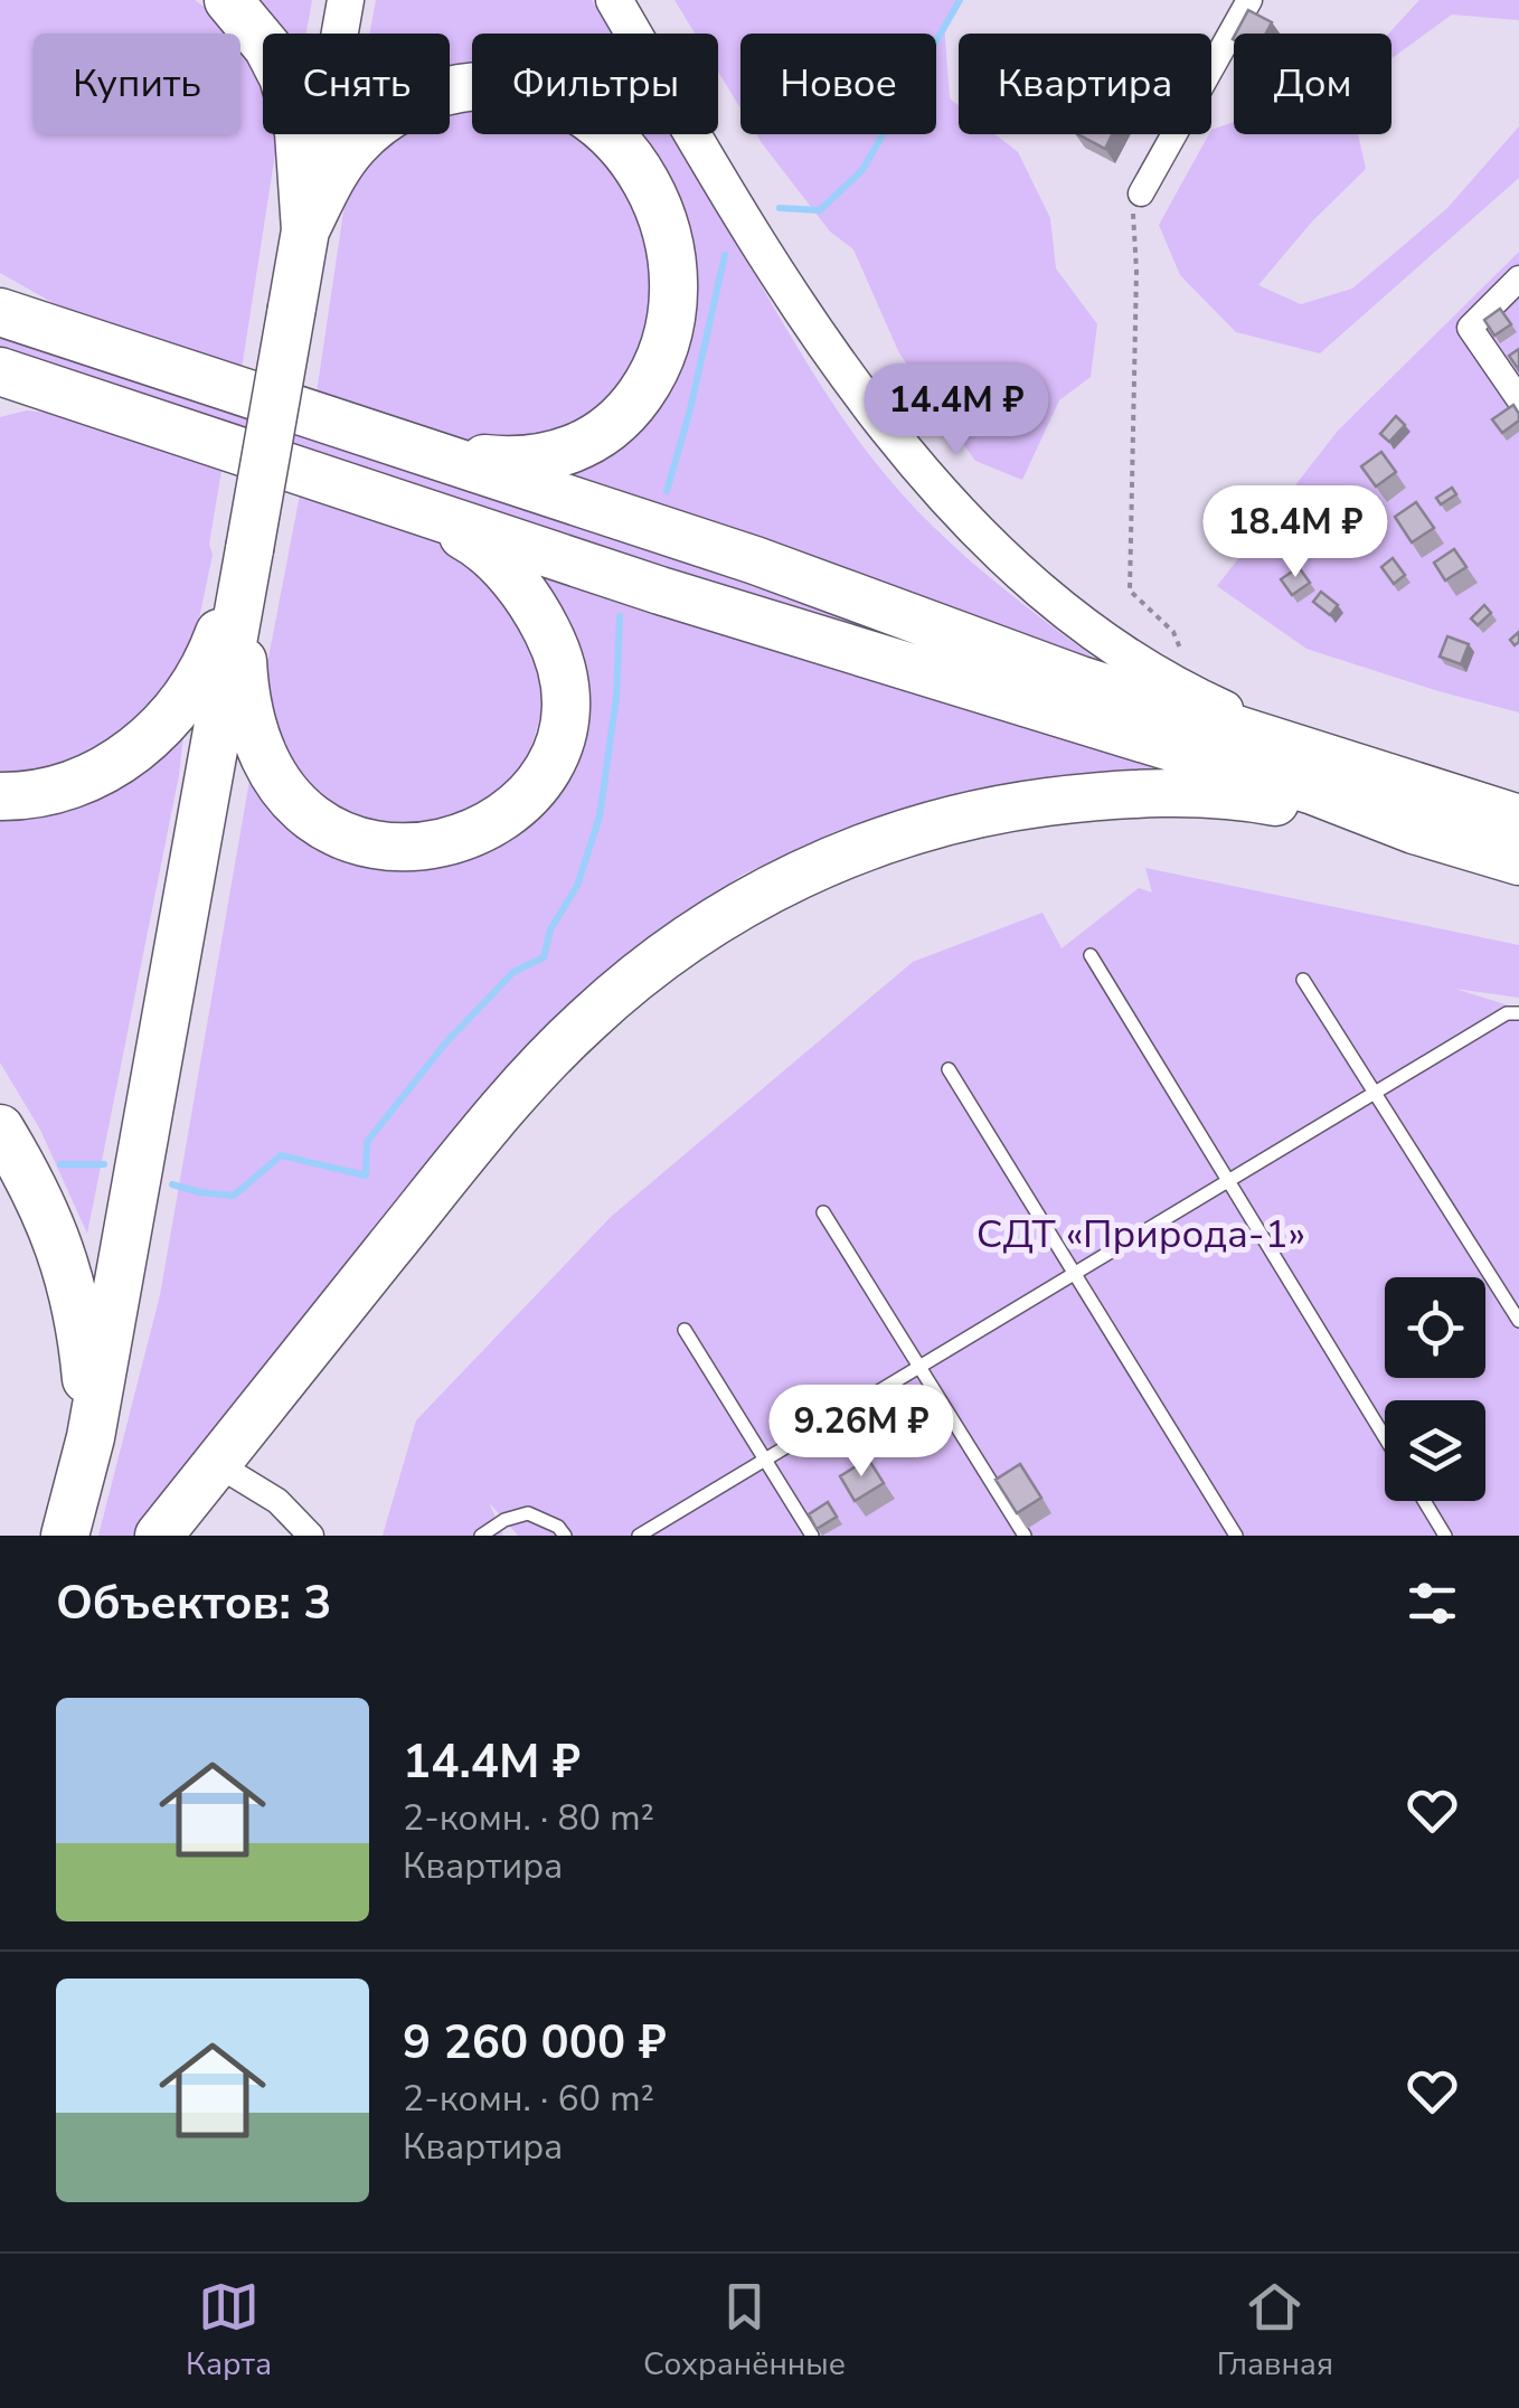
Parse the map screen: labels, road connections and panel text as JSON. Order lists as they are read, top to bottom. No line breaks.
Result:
{"parks":["СДТ «Природа-1»"],"page":{"chip":["Купить","Снять","Фильтры","Новое","Квартира","Дом"],"price":["14.4M ₽","18.4M ₽","9.26M ₽"],"heading":"Объектов: 3","list":[{"name":"14.4M ₽","note":"2-комн. · 80 m² · Квартира"},{"name":"9 260 000 ₽","note":"2-комн. · 60 m² · Квартира"}],"tabs":["Карта","Сохранённые","Главная"]}}
